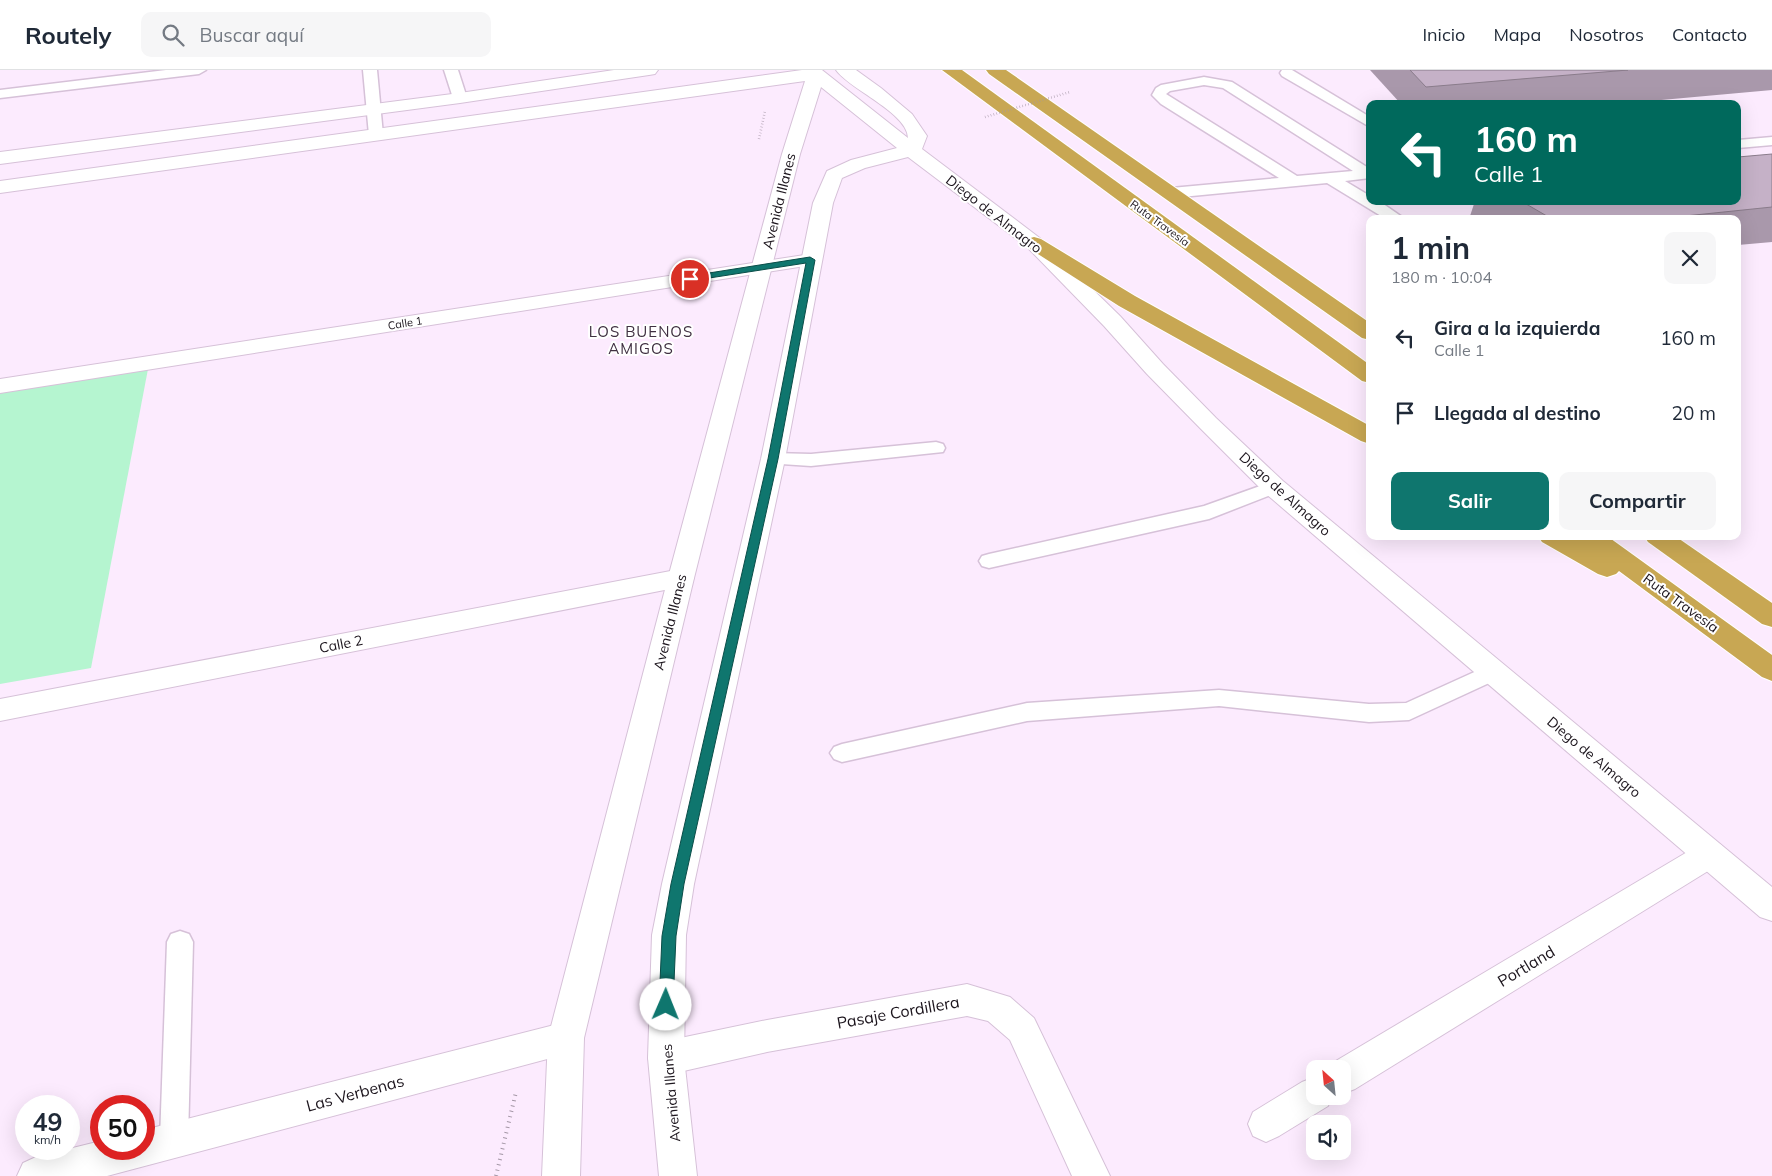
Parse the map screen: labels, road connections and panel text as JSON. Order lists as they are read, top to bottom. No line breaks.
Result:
{"streets":{"highway":["Ruta Travesía"],"main road":["Avenida Illanes","Diego de Almagro","Calle 1","Calle 2","Portland","Pasaje Cordillera","Las Verbenas"]},"crossings":[["Avenida Illanes","Diego de Almagro"],["Avenida Illanes","Calle 1"],["Avenida Illanes","Calle 2"],["Avenida Illanes","Pasaje Cordillera"],["Avenida Illanes","Las Verbenas"],["Diego de Almagro","Portland"]],"districts":["LOS BUENOS AMIGOS"],"north":"top left","page":{"header":"Routely","search":"Buscar aquí","nav":["Inicio","Mapa","Nosotros","Contacto"],"turn":["160 m","Calle 1"],"heading":["1 min","180 m · 10:04"],"list":[{"name":"Gira a la izquierda","note":"Calle 1","value":"160 m"},{"name":"Llegada al destino","value":"20 m"}],"buttons":["Salir","Compartir"],"speed":"49 km/h","limit":"50"}}
